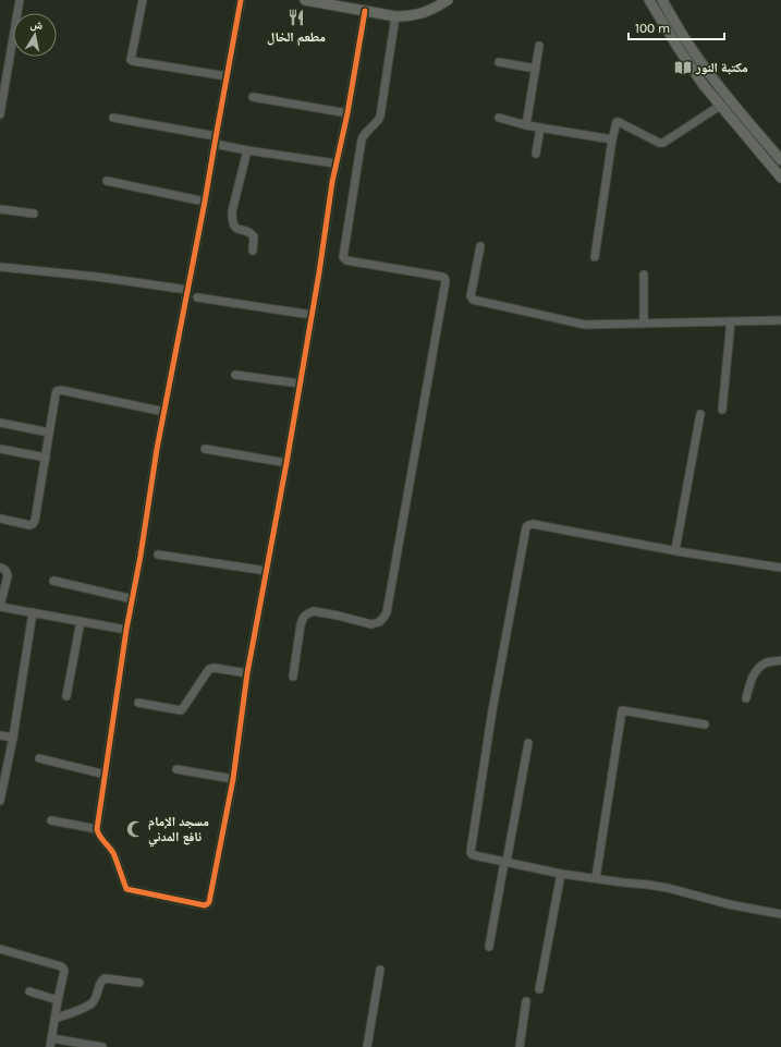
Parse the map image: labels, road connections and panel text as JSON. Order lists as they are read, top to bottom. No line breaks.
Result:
{"places":{"restaurant":["مطعم الخال"],"library":["مكتبة النور"],"mosque":["مسجد الإمام نافع المدني"]},"scale_bar":"100 m","north":"top"}
